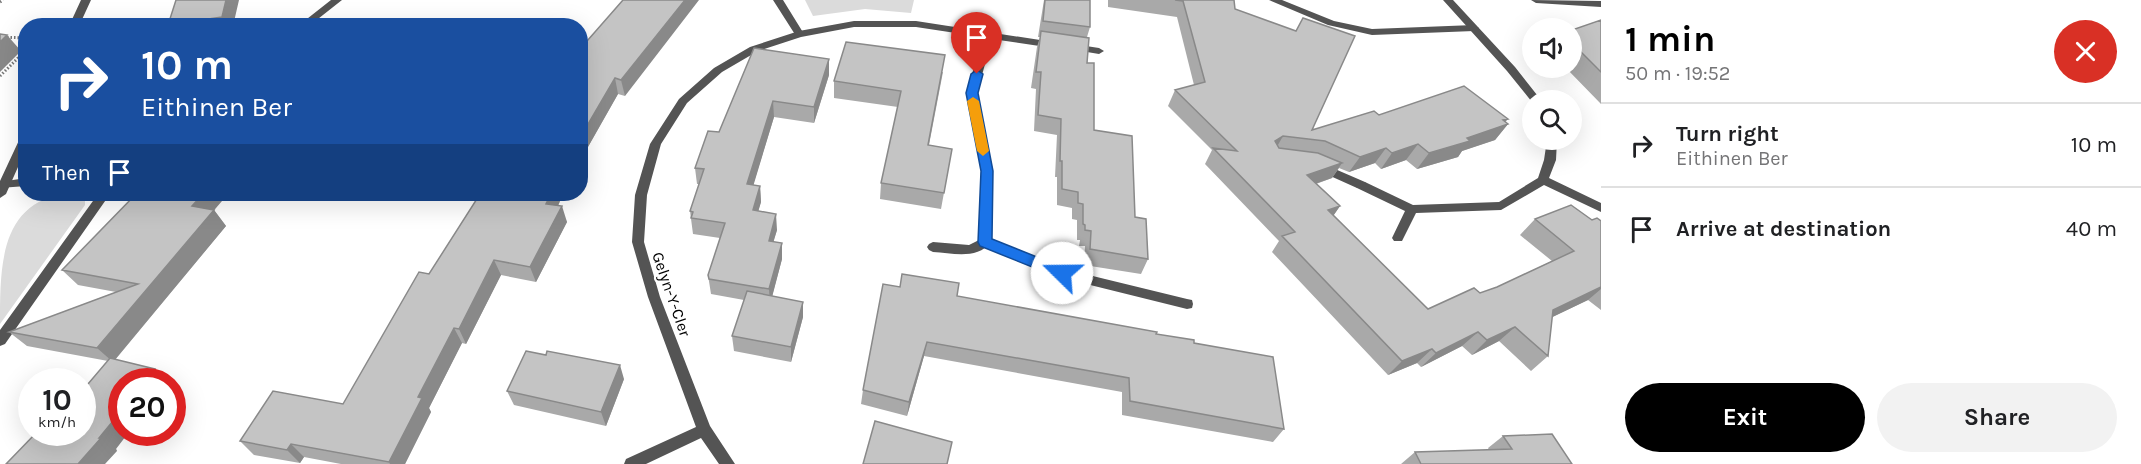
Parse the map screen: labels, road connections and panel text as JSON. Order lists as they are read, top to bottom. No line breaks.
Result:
{"streets":{"street":["Gelyn-Y-Cler"]},"page":{"heading":["1 min","50 m · 19:52"],"turn":["10 m","Eithinen Ber"],"list":[{"name":"Turn right","note":"Eithinen Ber","value":"10 m"},{"name":"Arrive at destination","value":"40 m"}],"then":"Then","speed":"10 km/h","limit":"20","buttons":["Exit","Share"]}}
